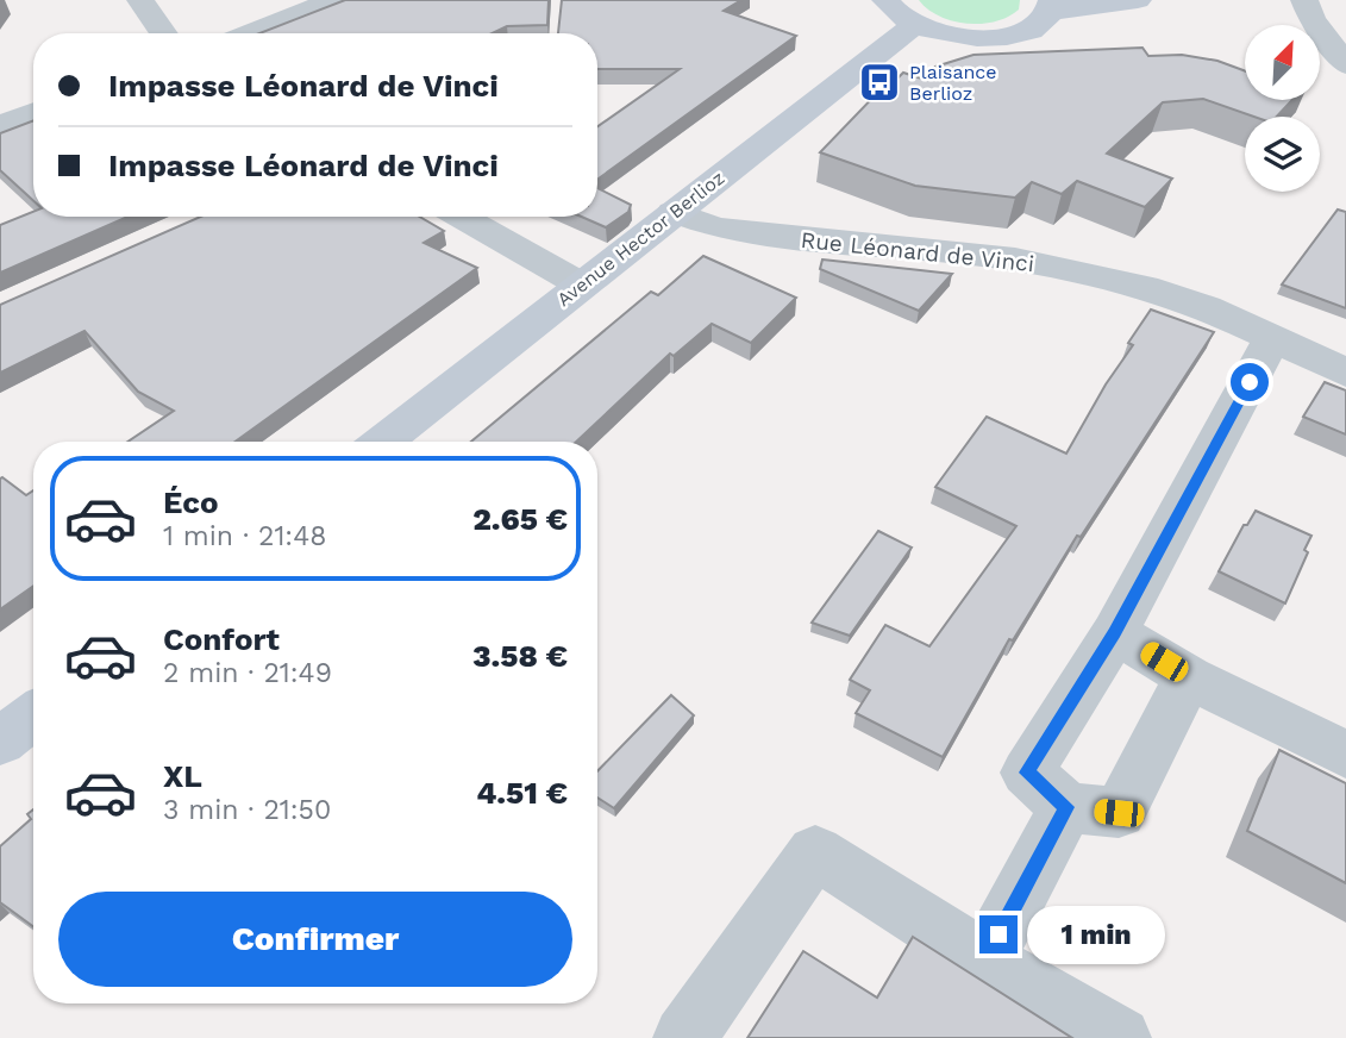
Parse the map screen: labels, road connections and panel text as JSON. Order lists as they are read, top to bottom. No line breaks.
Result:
{"streets":{"street":["Avenue Hector Berlioz","Rue Léonard de Vinci"]},"crossings":[["Avenue Hector Berlioz","Rue Léonard de Vinci"]],"places":{"bus stop":["Plaisance Berlioz"]},"north":"top right","page":{"banner":["Impasse Léonard de Vinci","Impasse Léonard de Vinci"],"list":[{"name":"Éco","note":"1 min · 21:48","value":"2.65 €"},{"name":"Confort","note":"2 min · 21:49","value":"3.58 €"},{"name":"XL","note":"3 min · 21:50","value":"4.51 €"}],"buttons":"Confirmer","bubble":"1 min"}}
